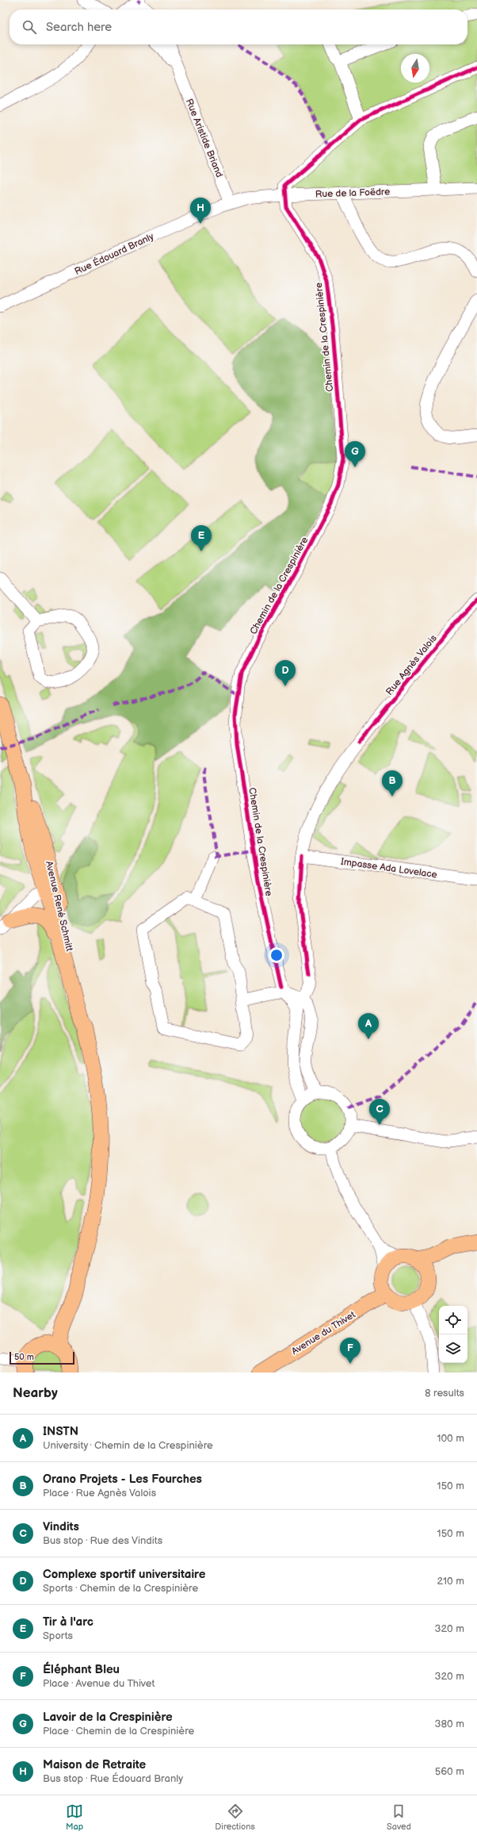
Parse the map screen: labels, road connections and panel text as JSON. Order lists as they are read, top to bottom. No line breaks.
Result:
{"streets":{"main road":["Avenue René Schmitt","Avenue du Thivet"],"street":["Rue Aristide Briand","Rue de la Foëdre","Rue Édouard Branly","Chemin de la Crespinière","Rue Agnès Valois","Impasse Ada Lovelace"]},"crossings":[["Rue Aristide Briand","Rue de la Foëdre"],["Rue Aristide Briand","Rue Édouard Branly"],["Rue de la Foëdre","Rue Édouard Branly"],["Rue de la Foëdre","Chemin de la Crespinière"],["Rue Agnès Valois","Impasse Ada Lovelace"]],"scale_bar":"50 m","north":"bottom","page":{"search":"Search here","pins":["H","G","E","D","B","A","C","F"],"scale":"50 m","heading":["Nearby","8 results"],"list":[{"mark":"A","name":"INSTN","note":"University · Chemin de la Crespinière","value":"100 m"},{"mark":"B","name":"Orano Projets - Les Fourches","note":"Place · Rue Agnès Valois","value":"150 m"},{"mark":"C","name":"Vindits","note":"Bus stop · Rue des Vindits","value":"150 m"},{"mark":"D","name":"Complexe sportif universitaire","note":"Sports · Chemin de la Crespinière","value":"210 m"},{"mark":"E","name":"Tir à l'arc","note":"Sports","value":"320 m"},{"mark":"F","name":"Éléphant Bleu","note":"Place · Avenue du Thivet","value":"320 m"},{"mark":"G","name":"Lavoir de la Crespinière","note":"Place · Chemin de la Crespinière","value":"380 m"},{"mark":"H","name":"Maison de Retraite","note":"Bus stop · Rue Édouard Branly","value":"560 m"}],"nav":["Map","Directions","Saved"]}}
